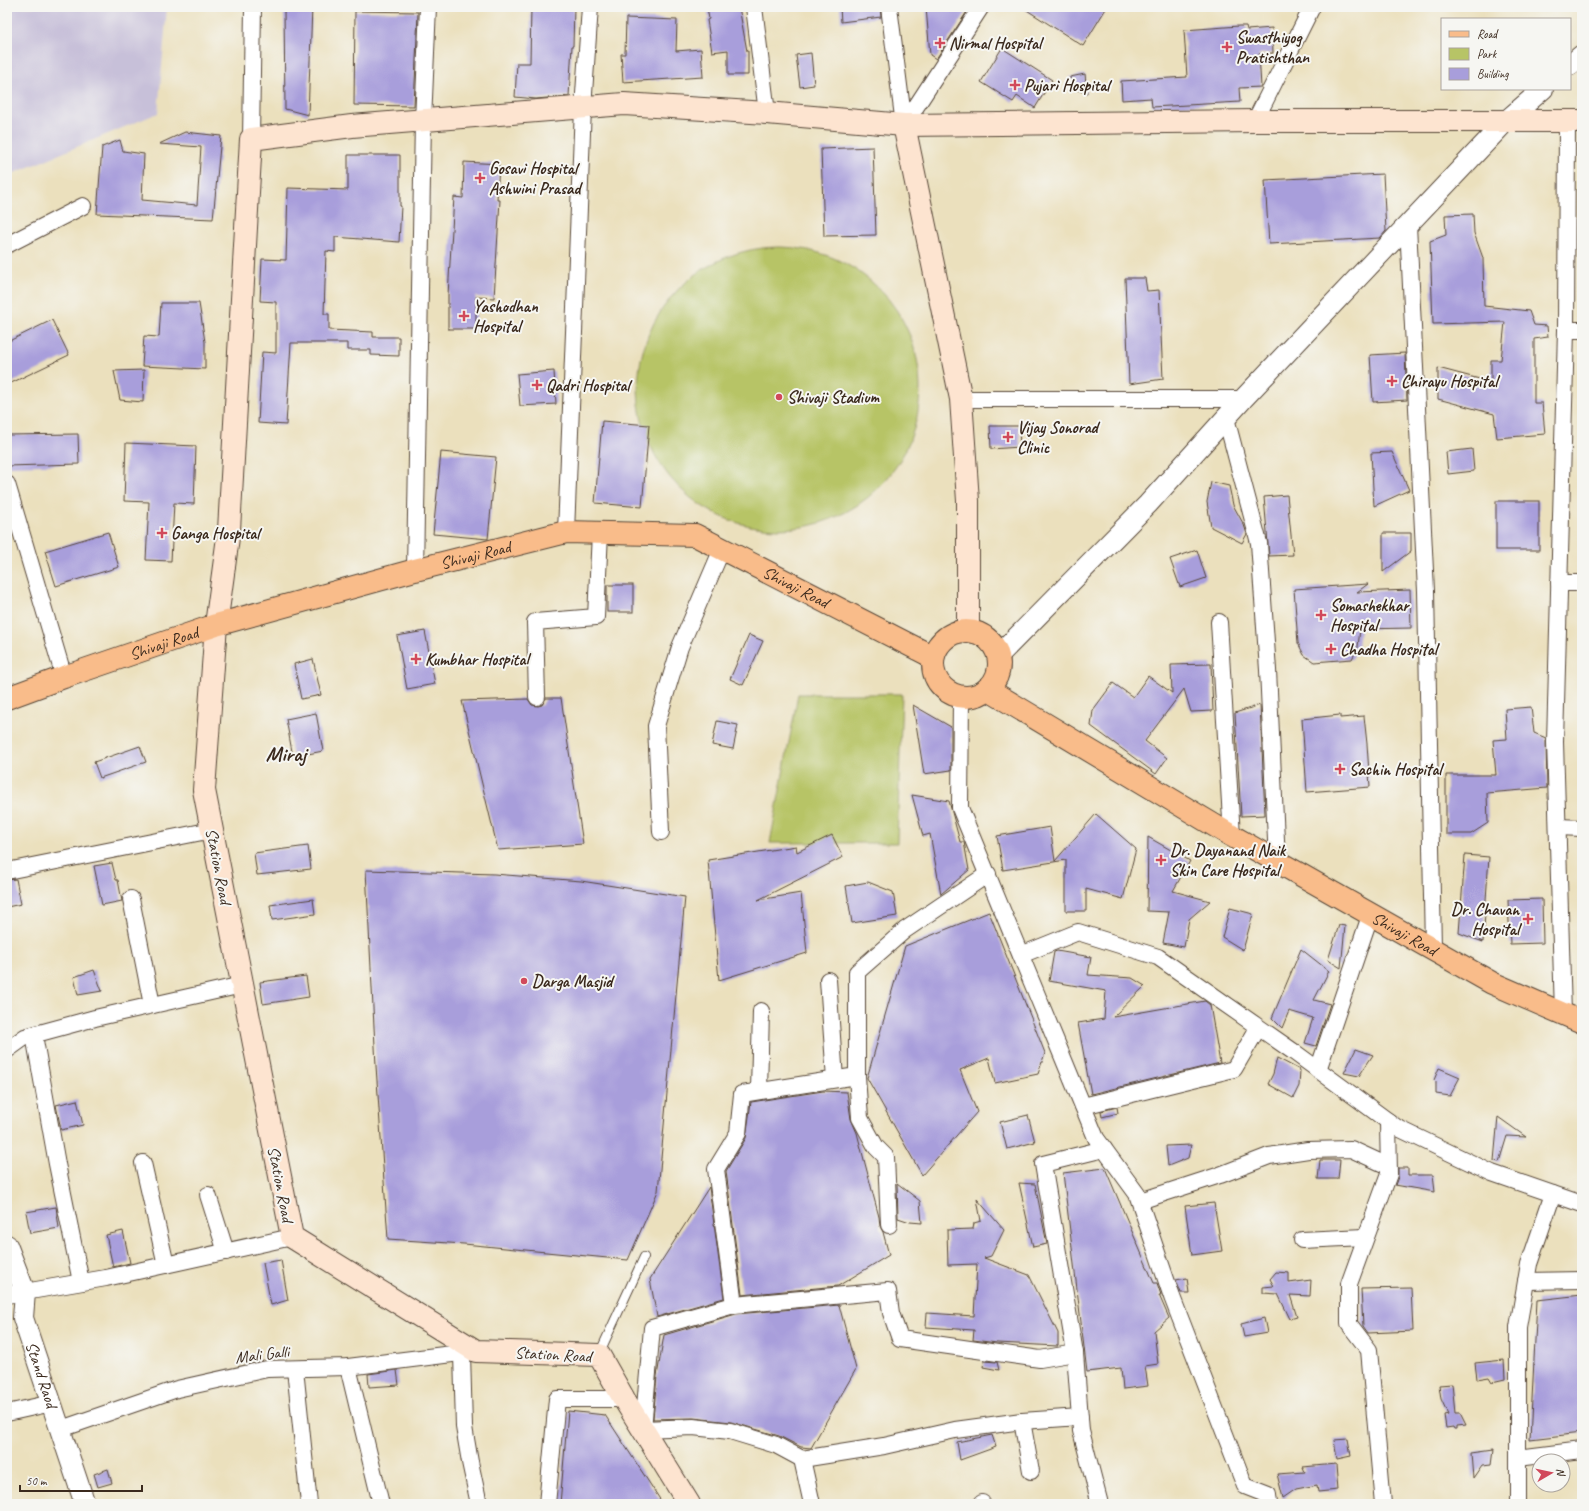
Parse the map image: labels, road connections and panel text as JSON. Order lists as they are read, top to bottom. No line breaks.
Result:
{"streets":{"main road":["Shivaji Road","Station Road"],"street":["Mali Galli","Stand Raod"]},"crossings":[["Shivaji Road","Station Road"],["Station Road","Mali Galli"],["Mali Galli","Stand Raod"]],"districts":["Miraj"],"places":{"health":["Nirmal Hospital","Swasthiyog Pratishthan","Pujari Hospital","Gosavi Hospital Ashwini Prasad","Yashodhan Hospital","Chirayu Hospital","Qadri Hospital","Vijay Sonorad Clinic","Ganga Hospital","Somashekhar Hospital","Chadha Hospital","Kumbhar Hospital","Sachin Hospital","Dr. Dayanand Naik Skin Care Hospital","Dr. Chavan Hospital"],"other":["Shivaji Stadium","Darga Masjid"]},"legend":["Road","Park","Building"],"scale_bar":"50 m","north":"right"}
